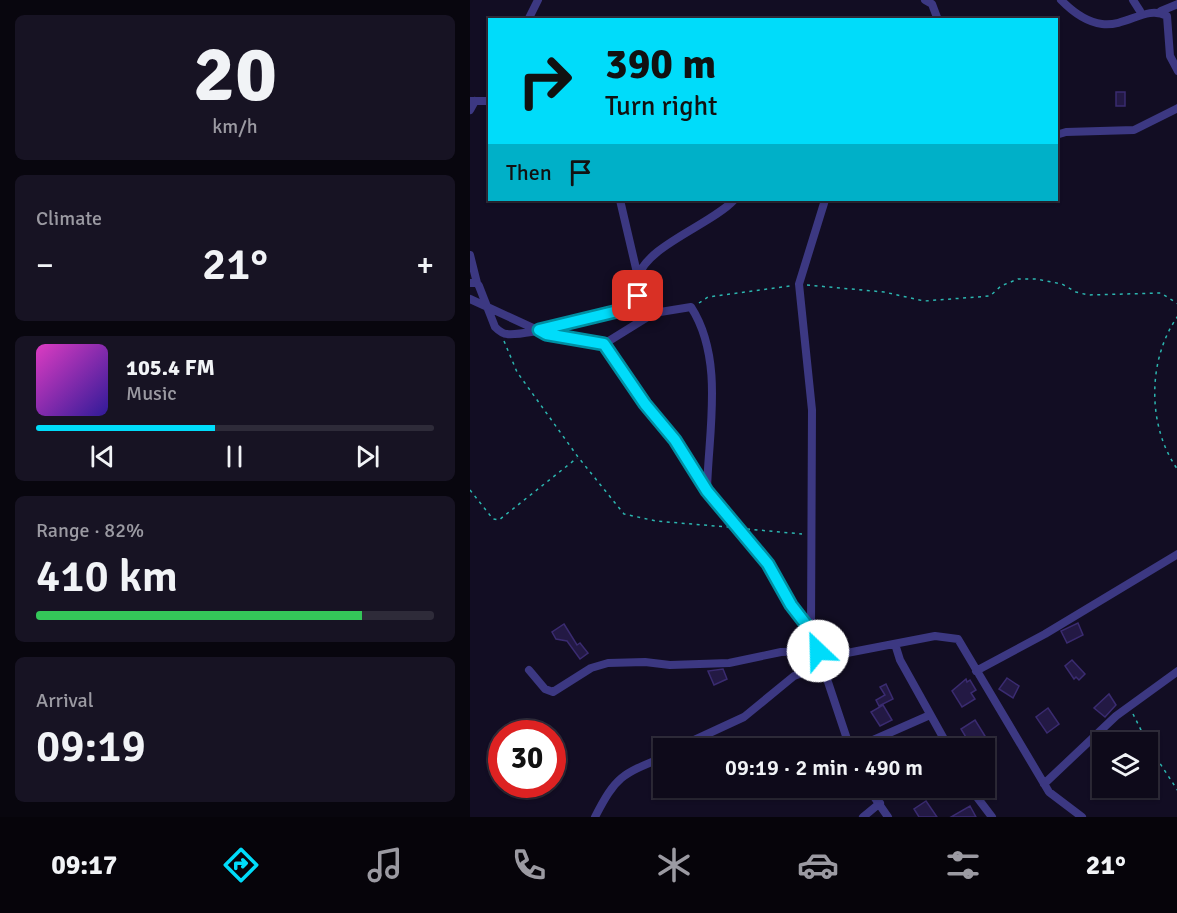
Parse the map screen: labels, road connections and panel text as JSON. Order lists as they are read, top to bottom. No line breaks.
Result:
{"page":{"tile":[["20","km/h"],"Climate",["Range · 82%","410 km"],["Arrival","09:19"]],"turn":["390 m","Turn right"],"then":"Then","heat":["−","21°","+"],"song":["105.4 FM","Music"],"limit":"30","trip":"09:19 · 2 min · 490 m","tabs":["09:17","21°"]}}
